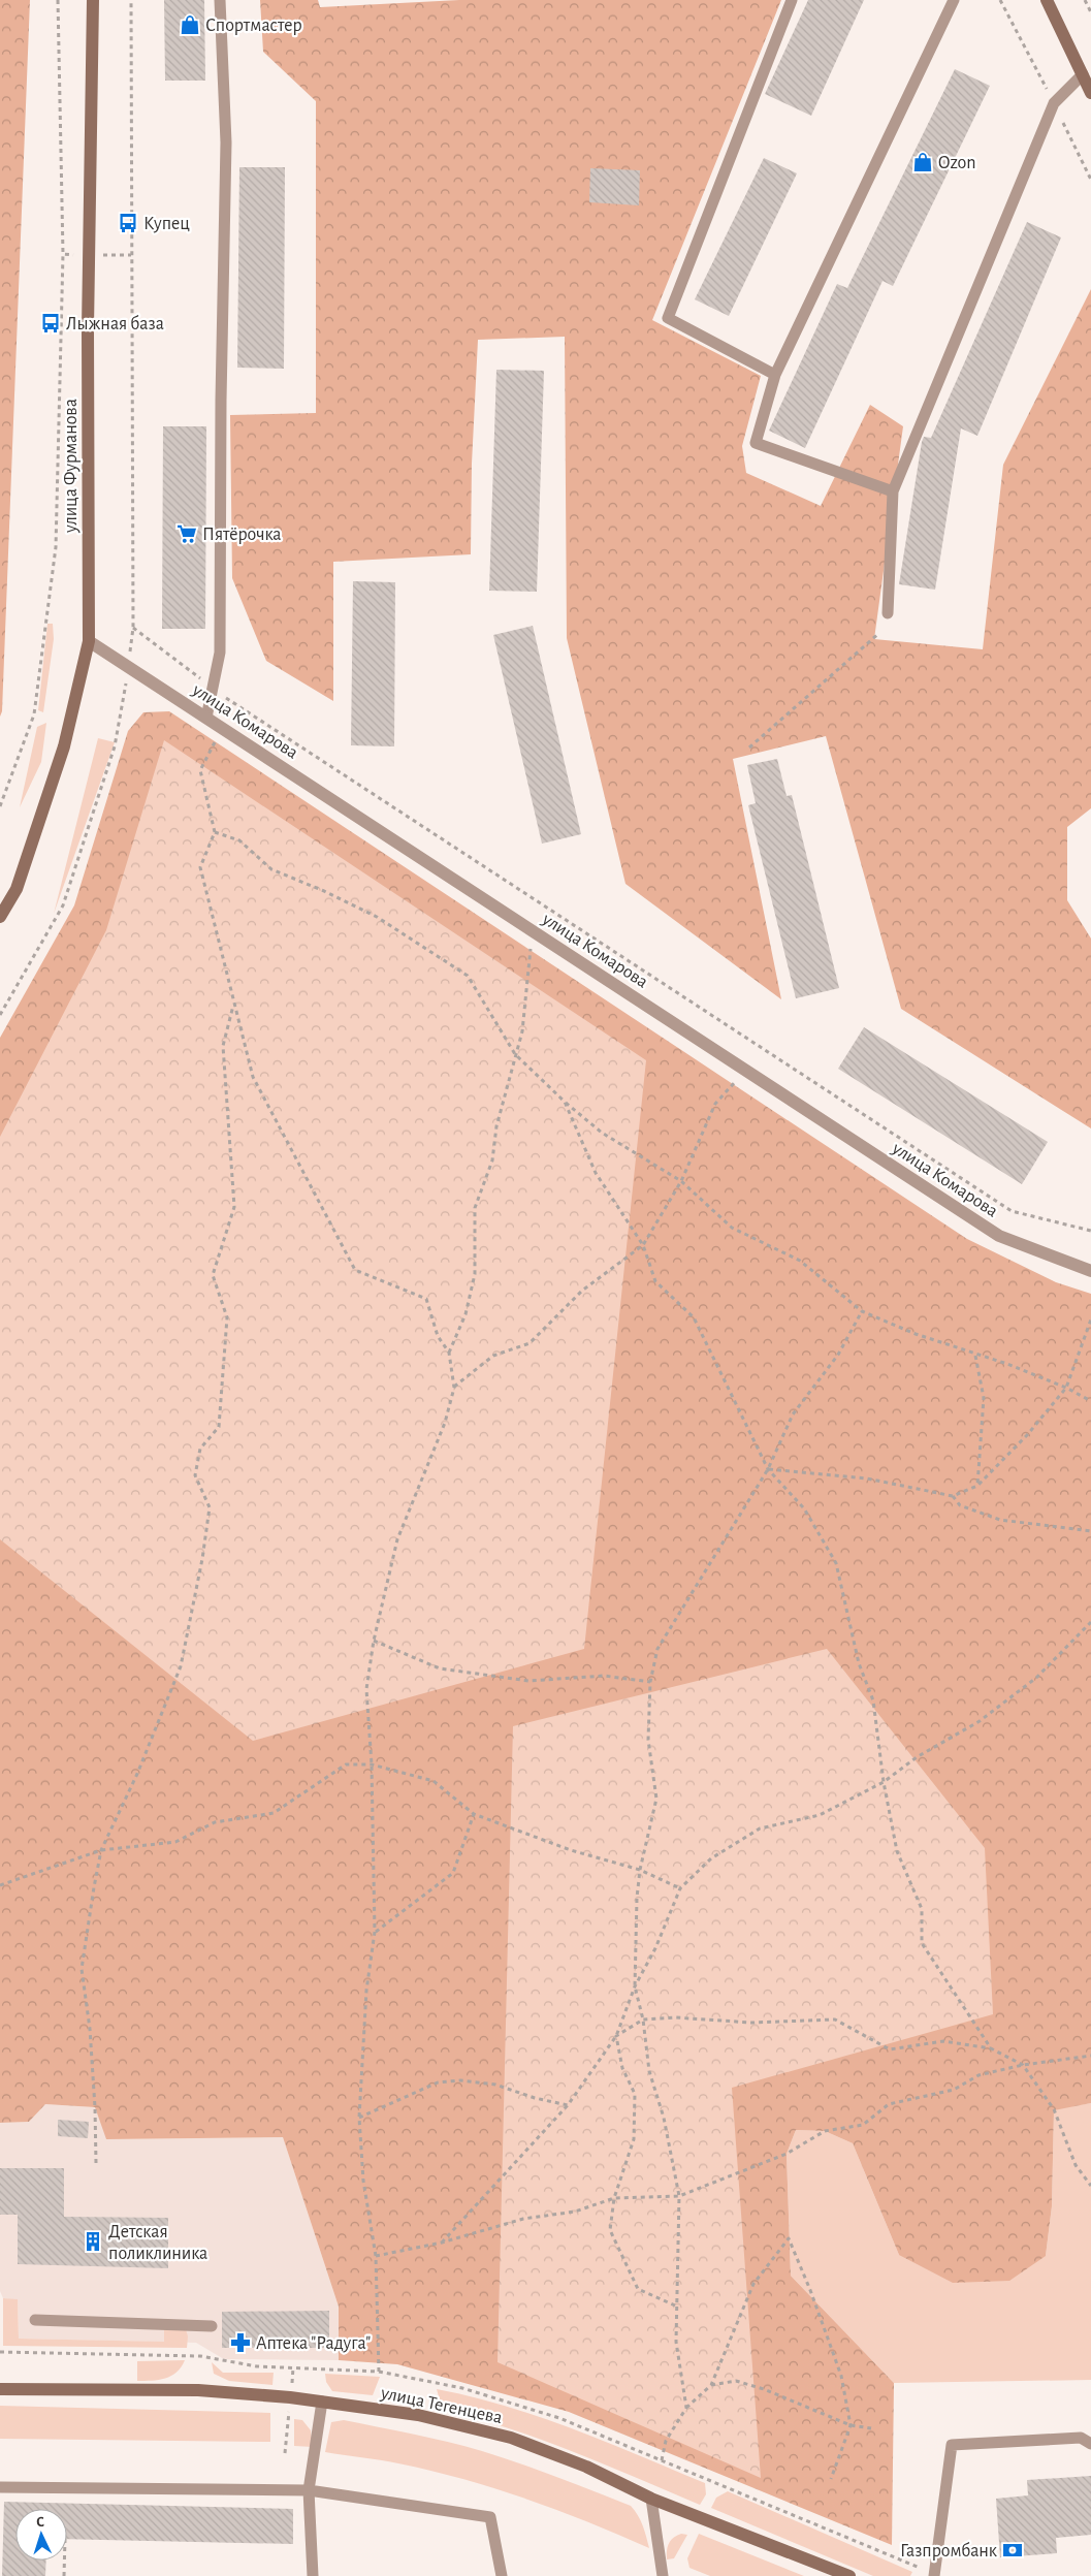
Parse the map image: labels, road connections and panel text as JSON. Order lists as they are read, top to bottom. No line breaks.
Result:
{"streets":{"main road":["улица Фурманова","улица Тегенцева"],"street":["улица Комарова"]},"crossings":[["улица Фурманова","улица Комарова"]],"places":{"shop":["Спортмастер","Ozon"],"bus stop":["Купец","Лыжная база"],"supermarket":["Пятёрочка"],"building":["Детская поликлиника"],"pharmacy":["Аптека \"Радуга\""],"bank":["Газпромбанк"]},"north":"top"}
